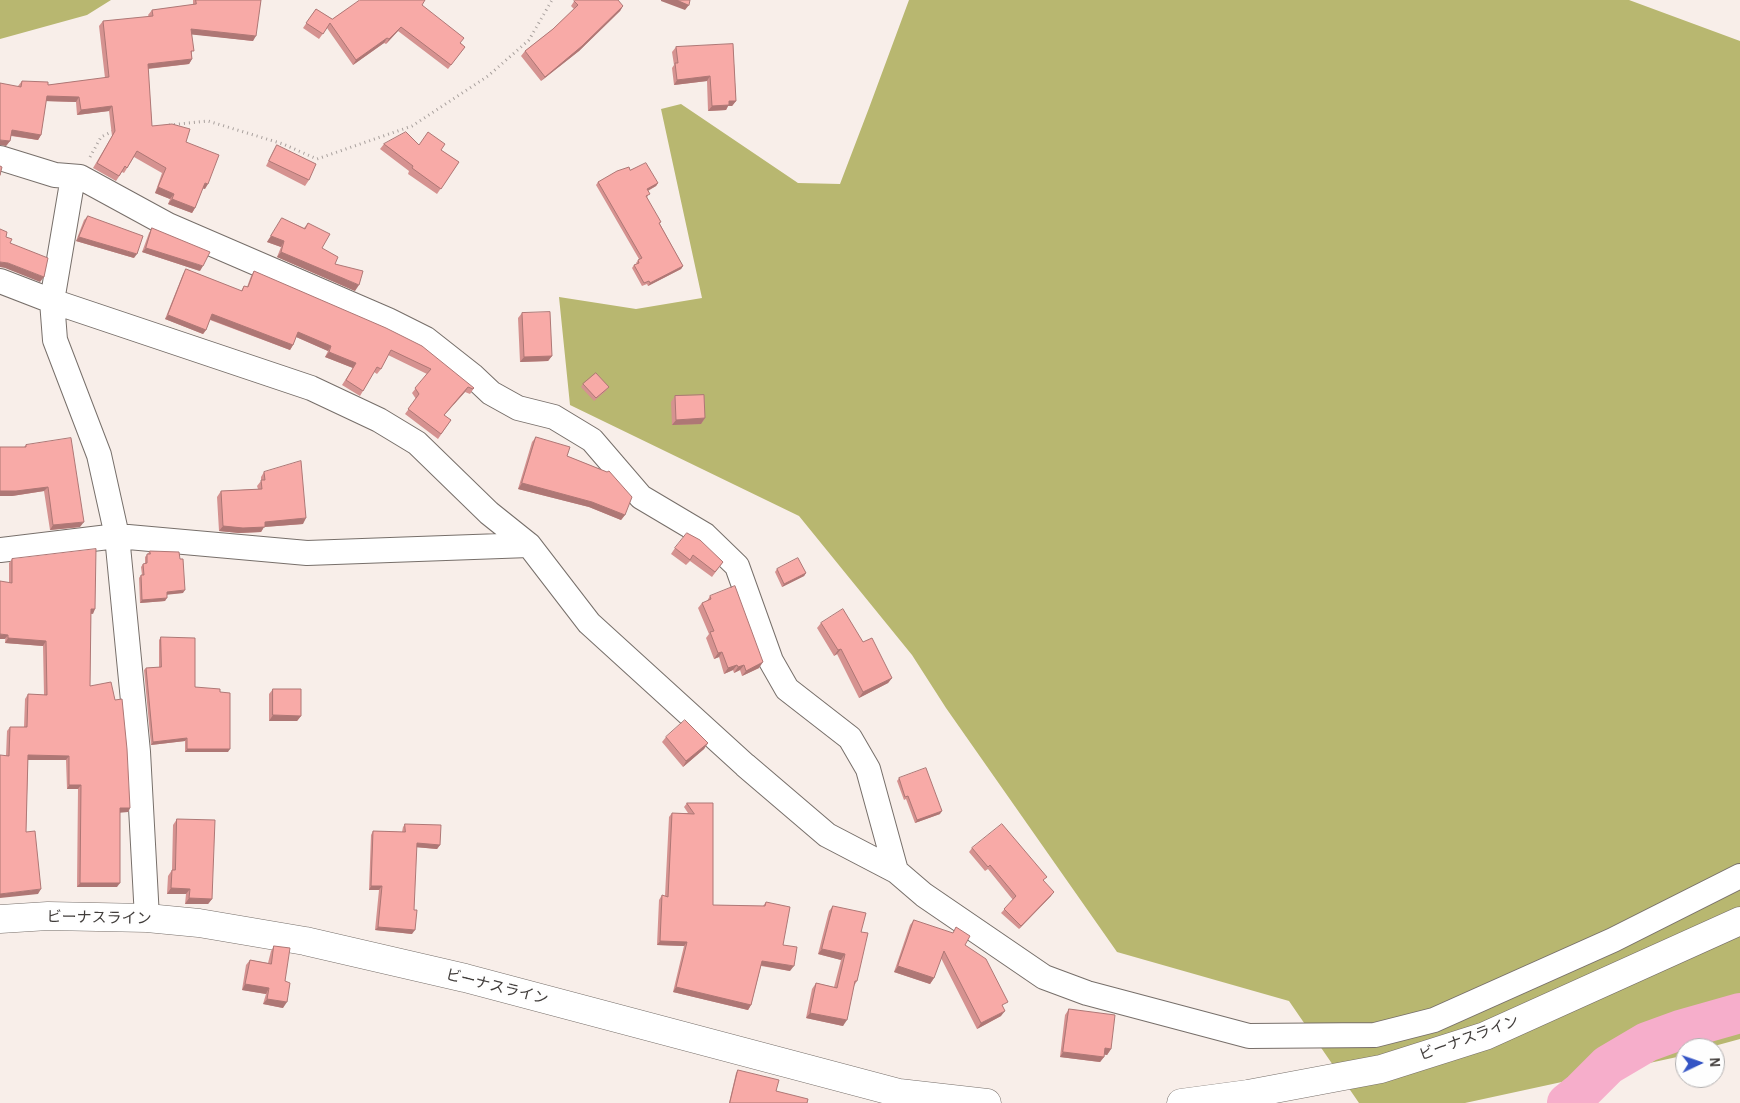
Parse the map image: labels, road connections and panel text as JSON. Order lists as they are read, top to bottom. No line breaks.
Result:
{"streets":{"main road":["ビーナスライン"]},"north":"right"}
